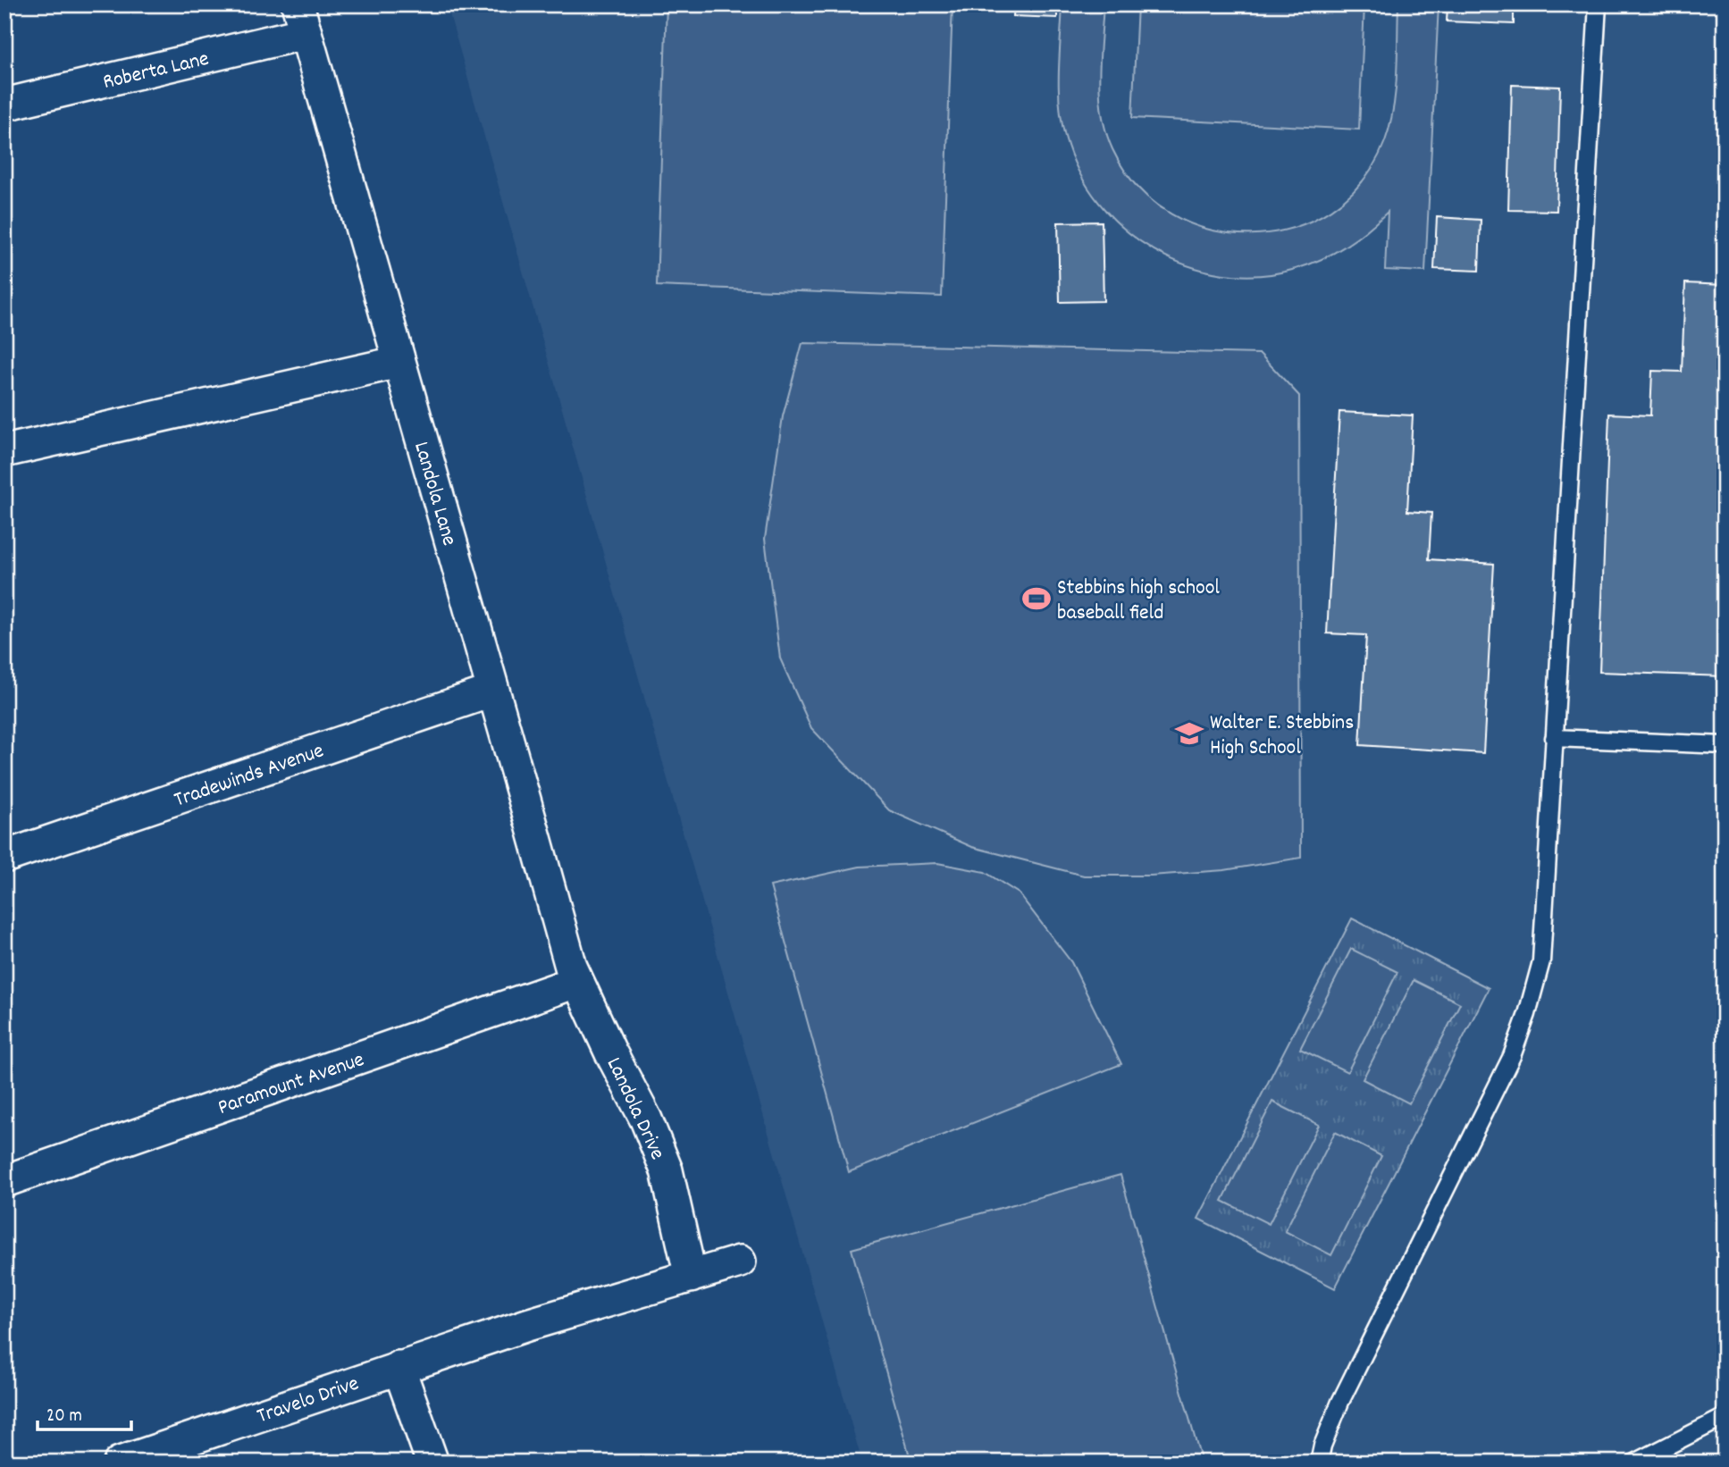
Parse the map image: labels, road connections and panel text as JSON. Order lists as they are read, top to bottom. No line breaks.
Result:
{"streets":{"street":["Roberta Lane","Landola Lane","Tradewinds Avenue","Paramount Avenue","Landola Drive","Travelo Drive"]},"crossings":[["Roberta Lane","Landola Lane"],["Landola Lane","Tradewinds Avenue"],["Landola Lane","Paramount Avenue"],["Landola Lane","Landola Drive"],["Paramount Avenue","Landola Drive"]],"places":{"sports":["Stebbins high school baseball field"],"school or university":["Walter E. Stebbins High School"]},"scale_bar":"20 m"}
